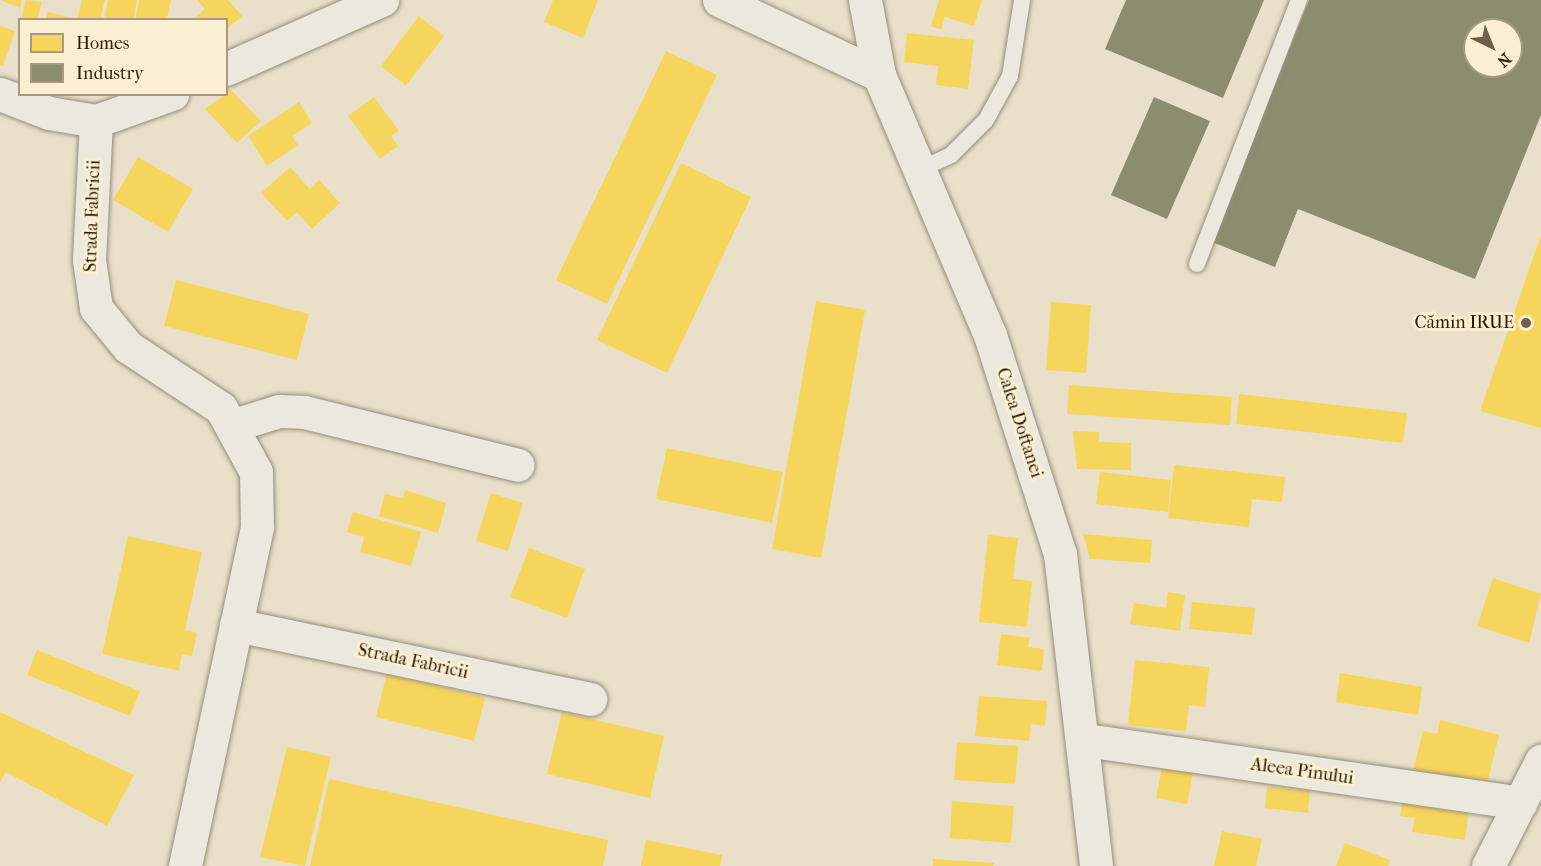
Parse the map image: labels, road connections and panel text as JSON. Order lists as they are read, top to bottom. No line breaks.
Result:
{"streets":{"street":["Strada Fabricii","Calea Doftanei","Aleea Pinului"]},"crossings":[["Calea Doftanei","Aleea Pinului"]],"places":["Cămin IRUE"],"legend":["Homes","Industry"],"north":"bottom right"}
